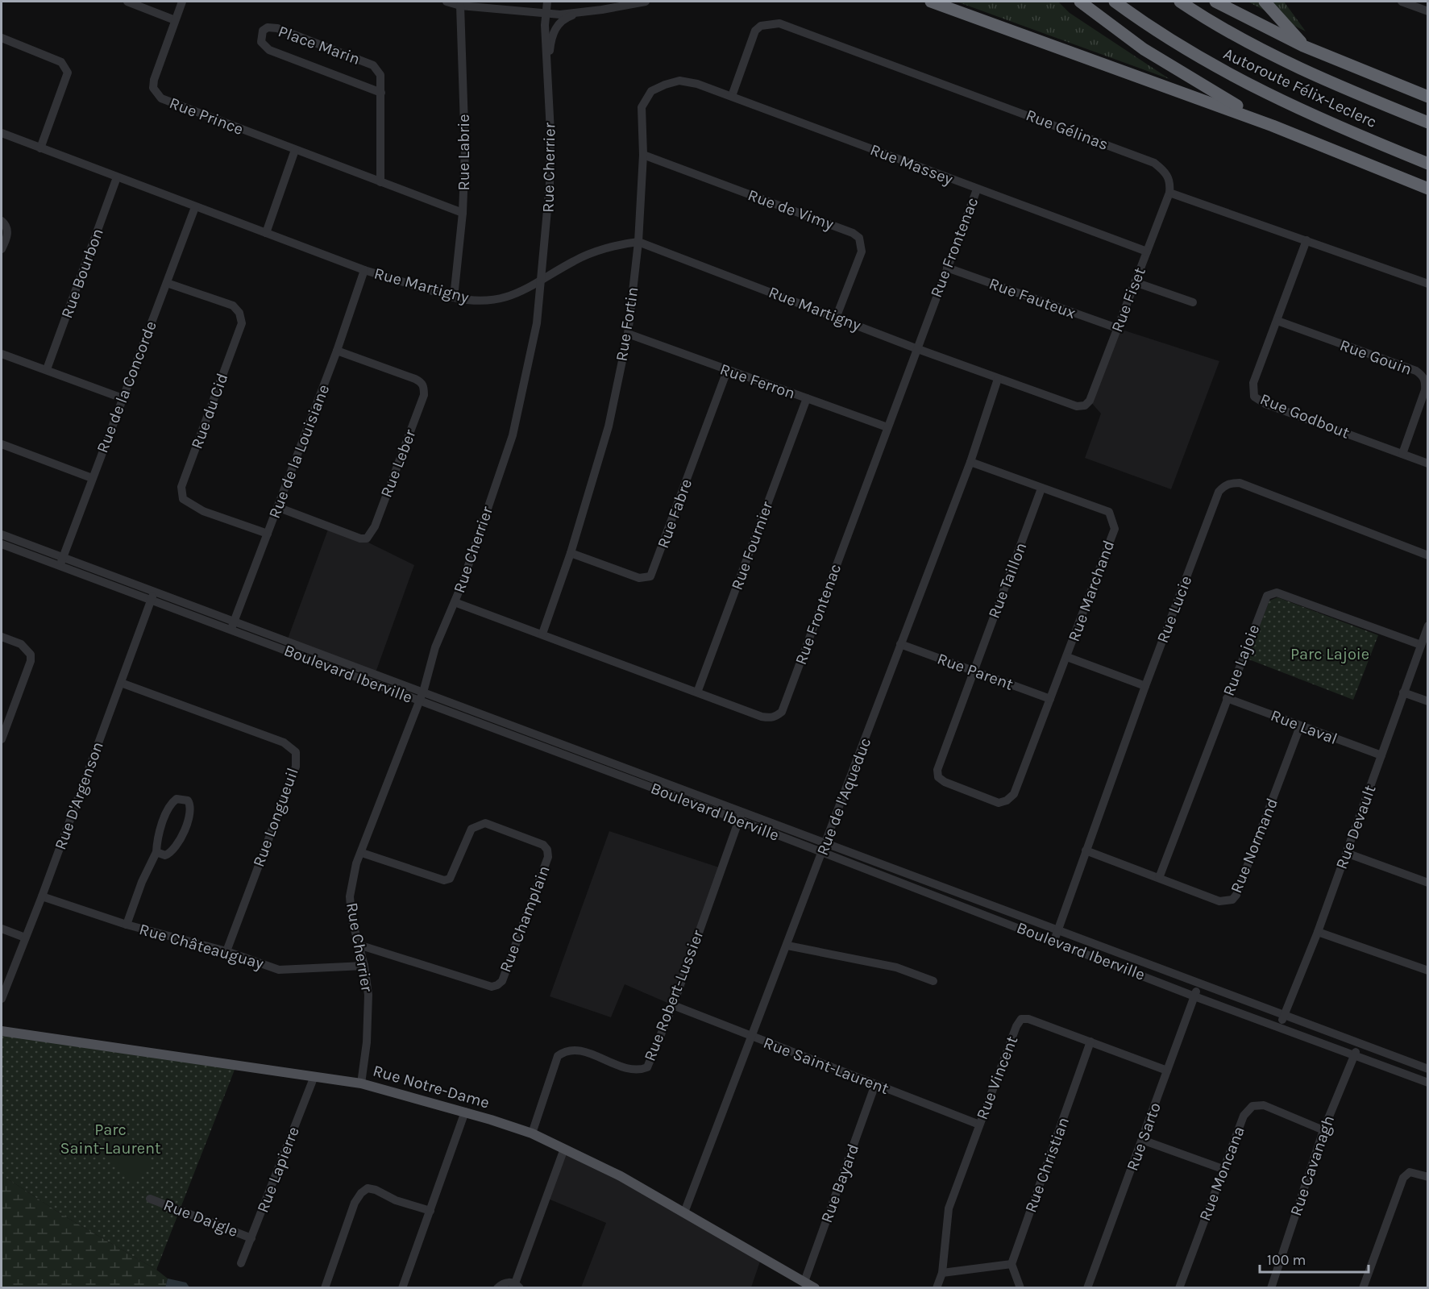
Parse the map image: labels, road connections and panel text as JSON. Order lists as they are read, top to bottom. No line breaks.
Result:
{"streets":{"highway":["Autoroute Félix-Leclerc"],"main road":["Rue Notre-Dame"],"street":["Place Marin","Rue Prince","Rue Gélinas","Rue Labrie","Rue Massey","Rue Cherrier","Rue de Vimy","Rue Frontenac","Rue Bourbon","Rue Martigny","Rue Fauteux","Rue Fiset","Rue Fortin","Rue Gouin","Rue Ferron","Rue de la Concorde","Rue du Cid","Rue Godbout","Rue de la Louisiane","Rue Leber","Rue Fabre","Rue Fournier","Rue Taillon","Rue Marchand","Rue Lucie","Rue Lajoie","Rue Parent","Boulevard Iberville","Rue Laval","Rue D'Argenson","Rue de l'Aqueduc","Rue Longueuil","Rue Devault","Rue Normand","Rue Champlain","Rue Châteauguay","Rue Robert-Lussier","Rue Saint-Laurent","Rue Vincent","Rue Sarto","Rue Christian","Rue Cavanagh","Rue Lapierre","Rue Moncana","Rue Bayard","Rue Daigle"]},"crossings":[["Place Marin","Rue Prince"],["Rue Prince","Rue Labrie"],["Rue Gélinas","Rue Massey"],["Rue Gélinas","Rue Fiset"],["Rue Gélinas","Rue Fortin"],["Rue Labrie","Rue Martigny"],["Rue Massey","Rue Frontenac"],["Rue Massey","Rue Fiset"],["Rue Massey","Rue Fortin"],["Rue Cherrier","Rue Frontenac"],["Rue Cherrier","Rue Martigny"],["Rue Cherrier","Boulevard Iberville"],["Rue Cherrier","Rue Champlain"],["Rue Cherrier","Rue Châteauguay"],["Rue Cherrier","Rue Notre-Dame"],["Rue de Vimy","Rue Martigny"],["Rue de Vimy","Rue Fortin"],["Rue Frontenac","Rue Martigny"],["Rue Frontenac","Rue Fauteux"],["Rue Frontenac","Rue Fortin"],["Rue Frontenac","Rue Ferron"],["Rue Frontenac","Rue Fournier"],["Rue Bourbon","Rue Martigny"],["Rue Martigny","Rue Fiset"],["Rue Martigny","Rue Fortin"],["Rue Martigny","Rue de la Concorde"],["Rue Martigny","Rue de la Louisiane"],["Rue Martigny","Rue de l'Aqueduc"],["Rue Fauteux","Rue Fiset"],["Rue Fortin","Rue Ferron"],["Rue Fortin","Rue Fabre"],["Rue Gouin","Rue Godbout"],["Rue Ferron","Rue Fabre"],["Rue Ferron","Rue Fournier"],["Rue de la Concorde","Rue du Cid"],["Rue de la Concorde","Boulevard Iberville"],["Rue du Cid","Rue de la Louisiane"],["Rue de la Louisiane","Rue Leber"],["Rue de la Louisiane","Boulevard Iberville"],["Rue Taillon","Rue Marchand"],["Rue Taillon","Rue Parent"],["Rue Marchand","Rue Parent"],["Rue Marchand","Rue de l'Aqueduc"],["Rue Lucie","Boulevard Iberville"],["Rue Lucie","Rue Normand"],["Rue Lajoie","Rue Laval"],["Rue Lajoie","Rue Devault"],["Rue Lajoie","Rue Normand"],["Rue Parent","Rue de l'Aqueduc"],["Boulevard Iberville","Rue D'Argenson"],["Boulevard Iberville","Rue de l'Aqueduc"],["Boulevard Iberville","Rue Devault"],["Boulevard Iberville","Rue Robert-Lussier"],["Boulevard Iberville","Rue Sarto"],["Boulevard Iberville","Rue Cavanagh"],["Rue Laval","Rue Devault"],["Rue Laval","Rue Normand"],["Rue D'Argenson","Rue Longueuil"],["Rue D'Argenson","Rue Châteauguay"],["Rue de l'Aqueduc","Rue Saint-Laurent"],["Rue de l'Aqueduc","Rue Notre-Dame"],["Rue Longueuil","Rue Châteauguay"],["Rue Robert-Lussier","Rue Saint-Laurent"],["Rue Robert-Lussier","Rue Notre-Dame"],["Rue Saint-Laurent","Rue Vincent"],["Rue Saint-Laurent","Rue Bayard"],["Rue Vincent","Rue Sarto"],["Rue Vincent","Rue Christian"],["Rue Notre-Dame","Rue Lapierre"],["Rue Notre-Dame","Rue Bayard"],["Rue Cavanagh","Rue Moncana"],["Rue Lapierre","Rue Daigle"]],"parks":["Parc Lajoie","Parc Saint-Laurent"],"scale_bar":"100 m"}
